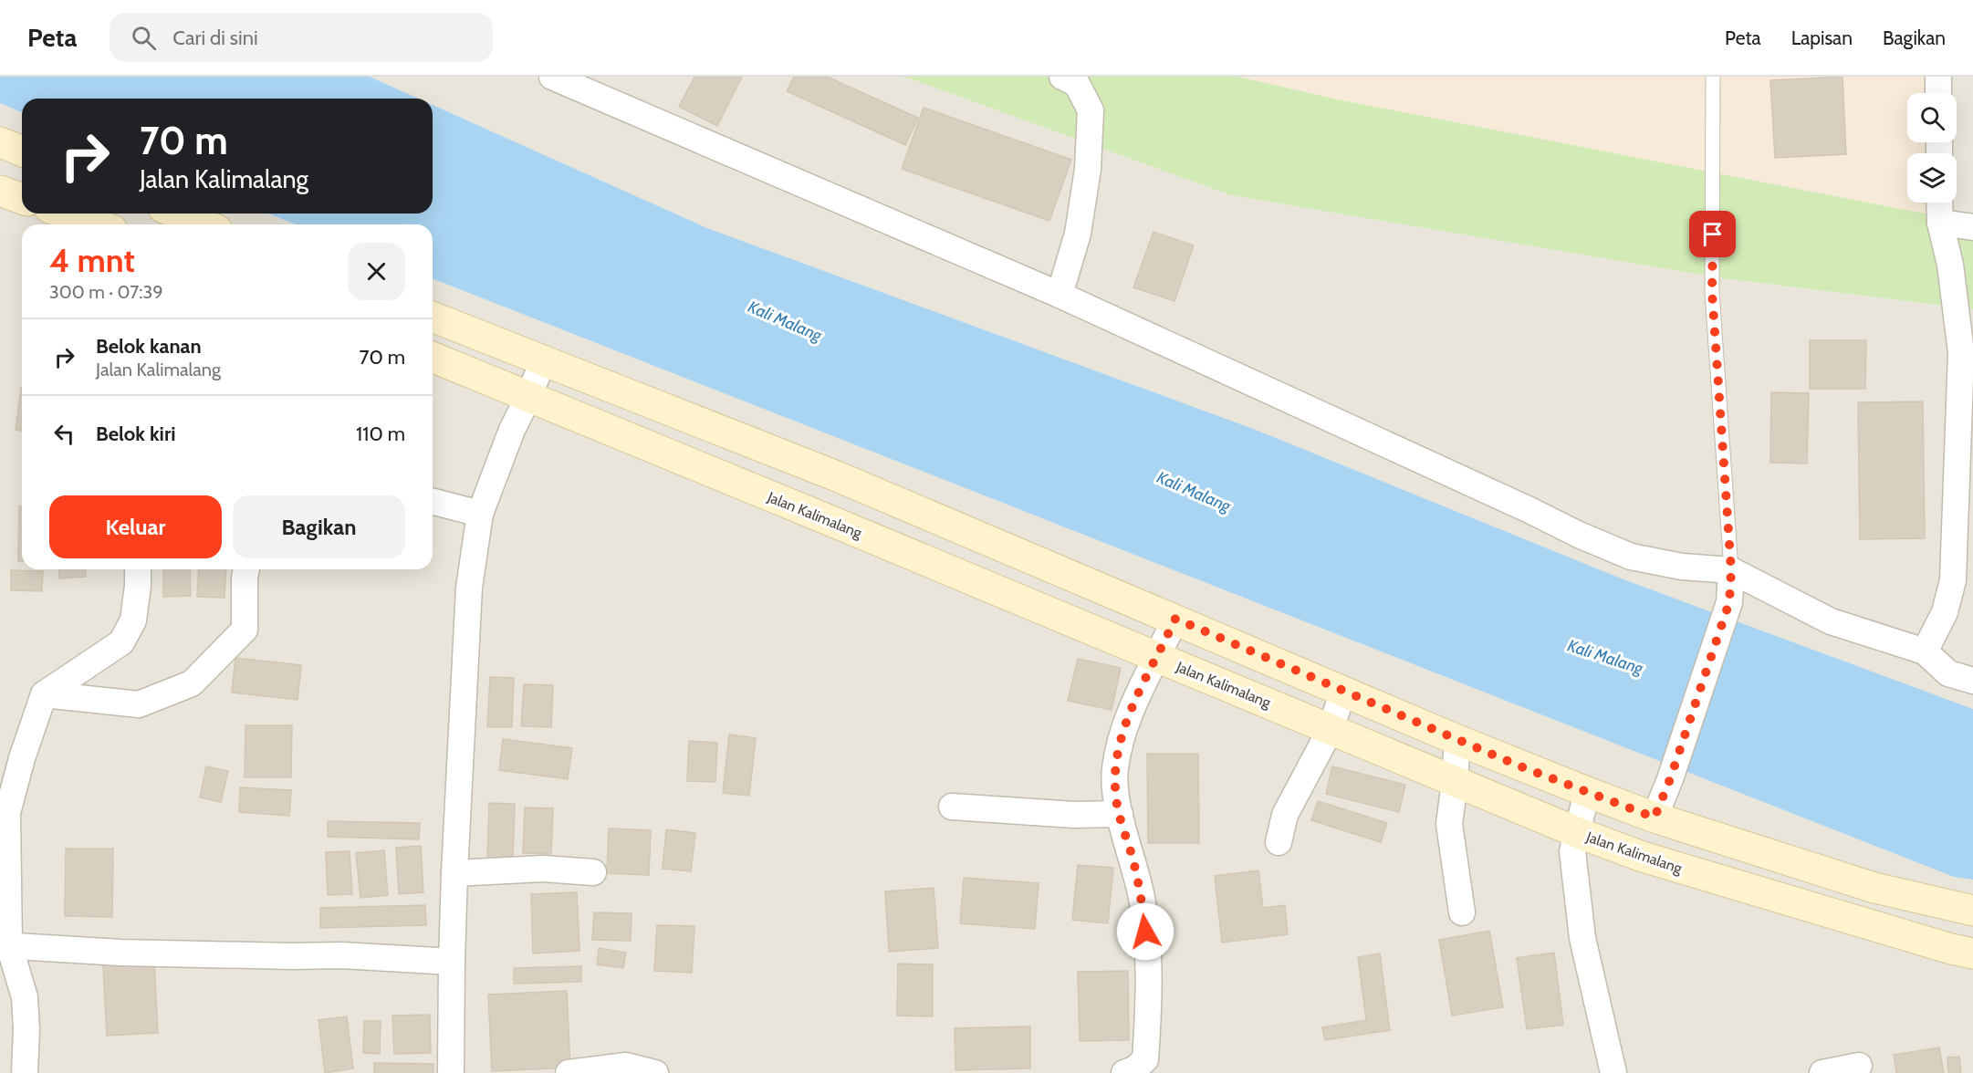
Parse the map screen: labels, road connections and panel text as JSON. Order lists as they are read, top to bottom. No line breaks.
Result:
{"streets":{"main road":["Jalan Kalimalang"]},"water":["Kali Malang"],"page":{"header":"Peta","search":"Cari di sini","nav":["Peta","Lapisan","Bagikan"],"turn":["70 m","Jalan Kalimalang"],"heading":["4 mnt","300 m · 07:39"],"list":[{"name":"Belok kanan","note":"Jalan Kalimalang","value":"70 m"},{"name":"Belok kiri","value":"110 m"}],"buttons":["Keluar","Bagikan"]}}
